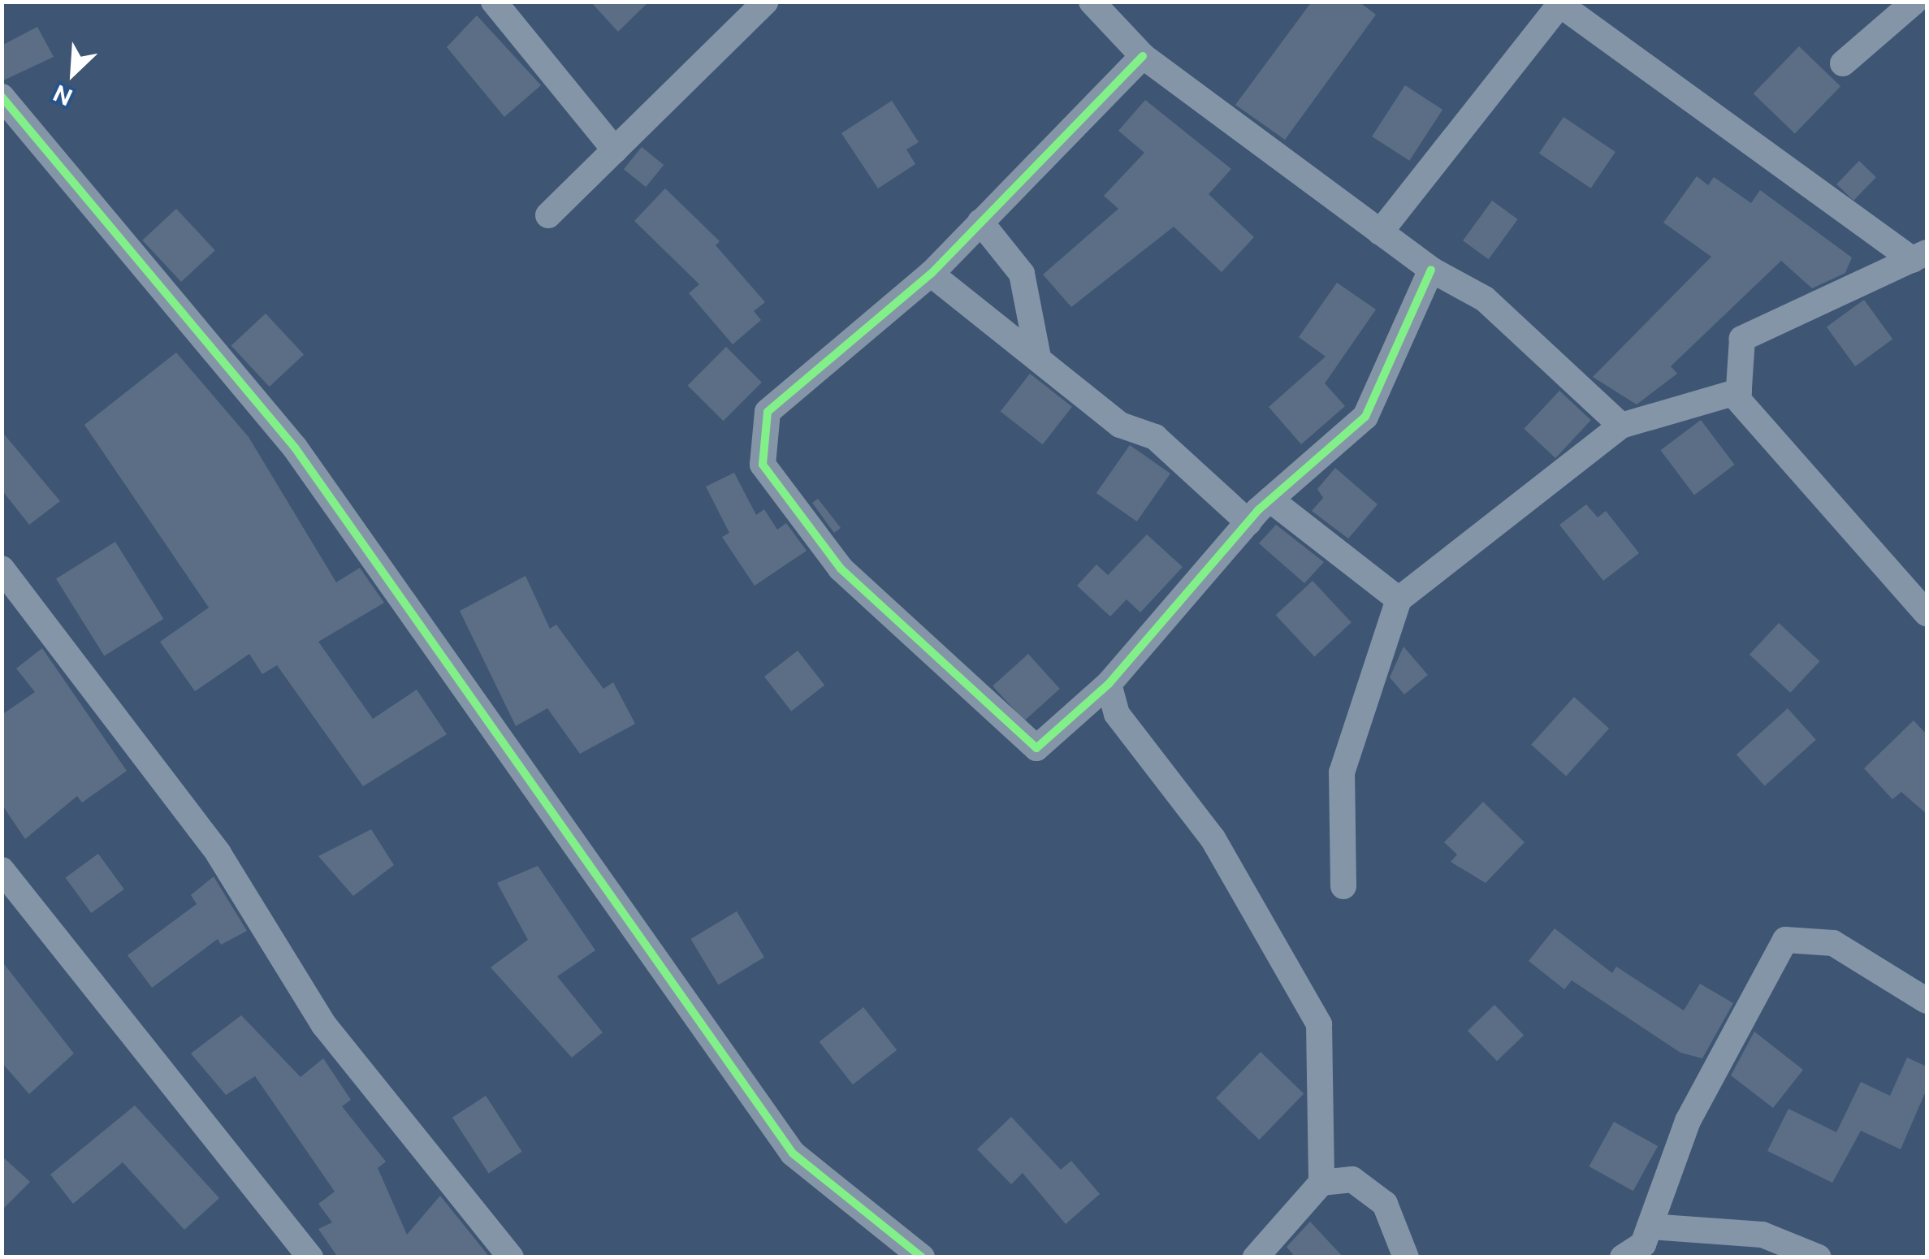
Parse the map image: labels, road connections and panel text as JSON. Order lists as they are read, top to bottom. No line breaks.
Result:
{"north":"bottom left"}
